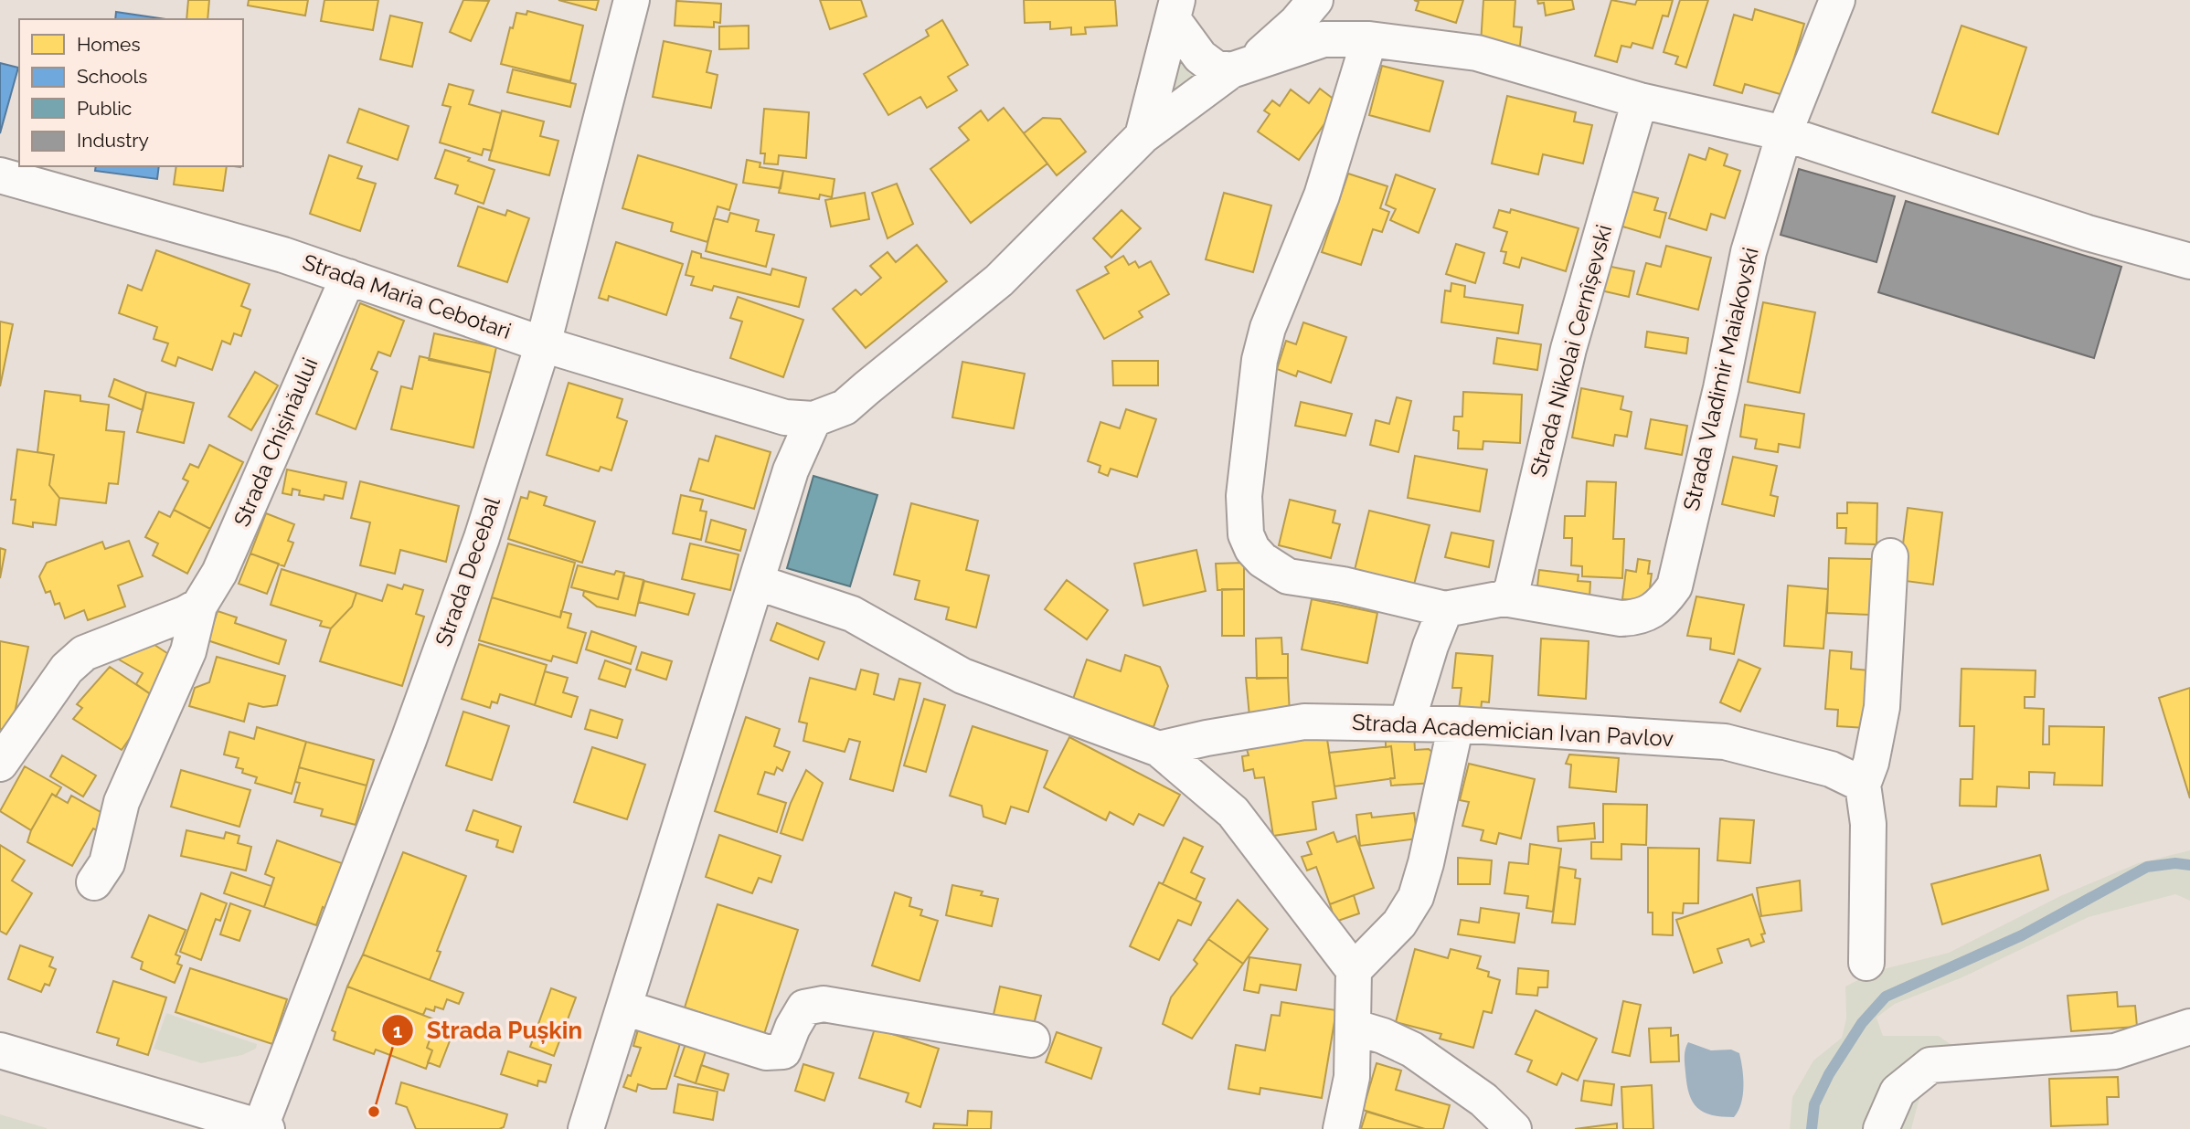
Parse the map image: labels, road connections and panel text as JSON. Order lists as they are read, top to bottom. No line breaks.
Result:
{"streets":{"street":["Strada Maria Cebotari","Strada Nikolai Cernîșevski","Strada Vladimir Maiakovski","Strada Chișinăului","Strada Decebal","Strada Academician Ivan Pavlov"]},"crossings":[["Strada Maria Cebotari","Strada Chișinăului"],["Strada Maria Cebotari","Strada Decebal"],["Strada Nikolai Cernîșevski","Strada Vladimir Maiakovski"]],"places":["Strada Pușkin"],"legend":["Homes","Schools","Public","Industry"]}
